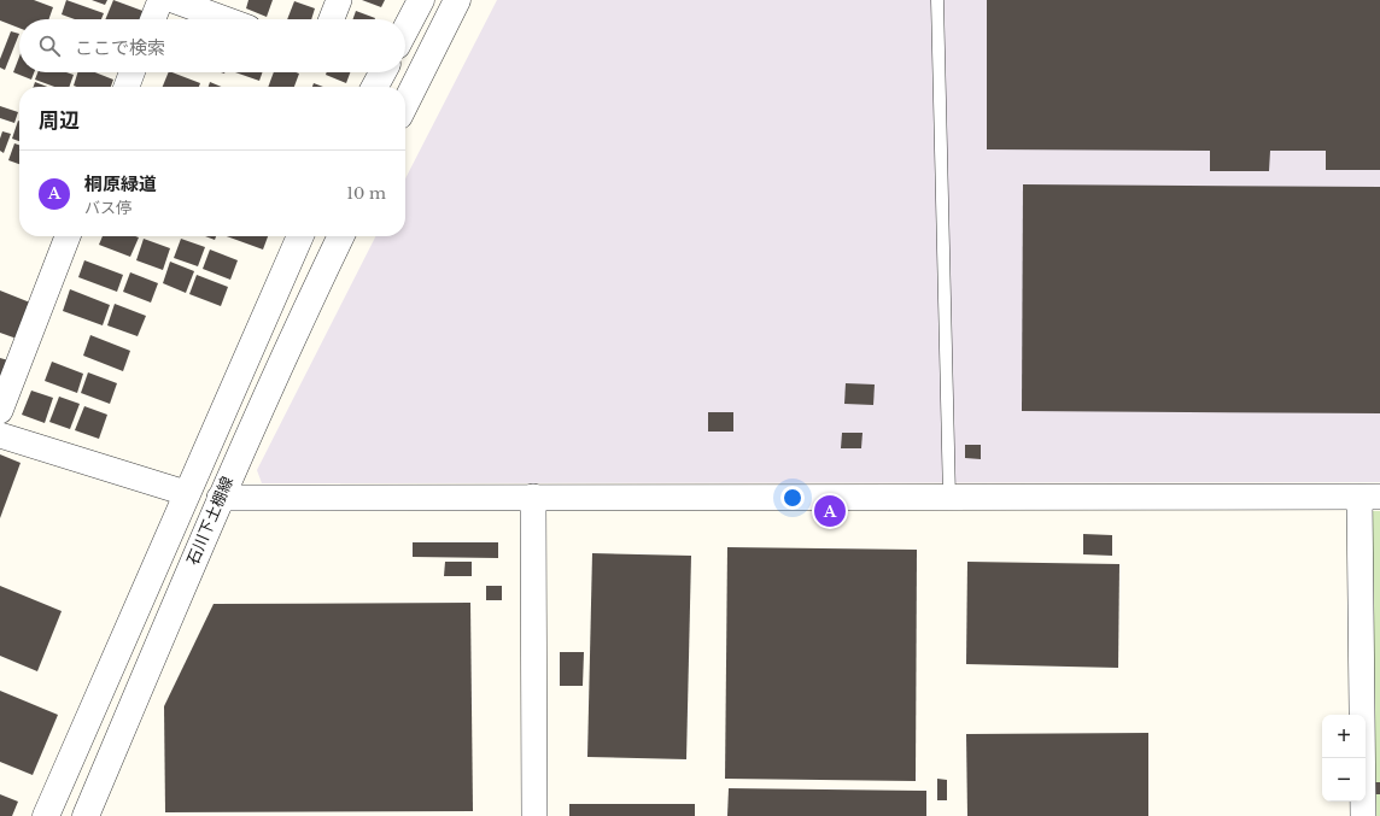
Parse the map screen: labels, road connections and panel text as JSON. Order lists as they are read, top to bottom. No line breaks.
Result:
{"streets":{"street":["石川下土棚線"]},"page":{"search":"ここで検索","heading":"周辺","list":[{"mark":"A","name":"桐原緑道","note":"バス停","value":"10 m"}],"pins":"A","map_buttons":["+","−"]}}
